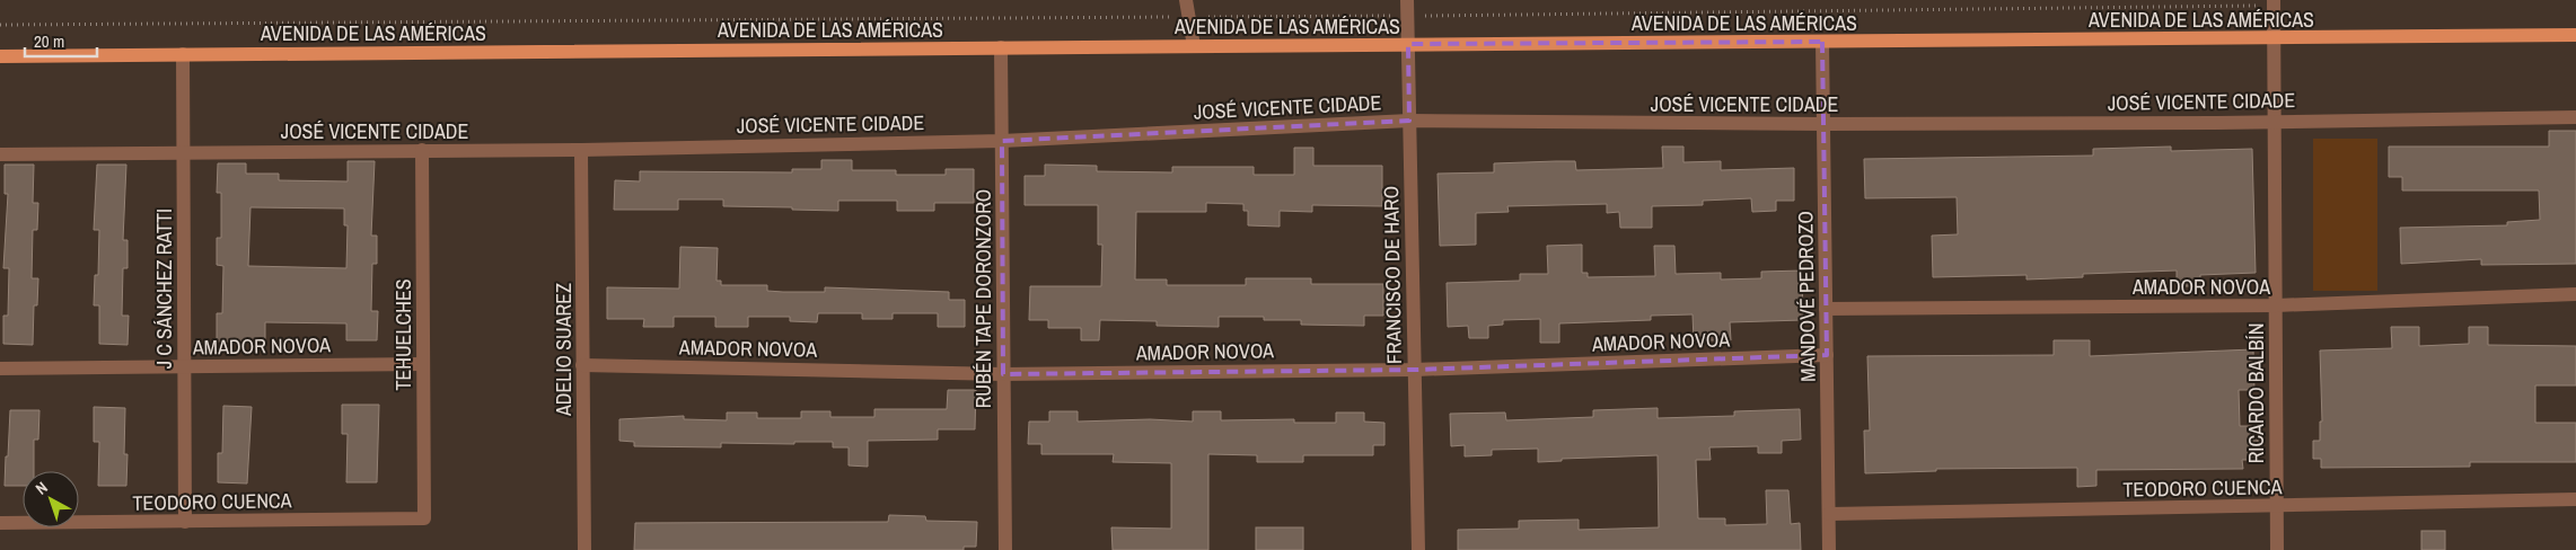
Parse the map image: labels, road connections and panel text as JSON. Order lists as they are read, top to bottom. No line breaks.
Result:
{"streets":{"main road":["AVENIDA DE LAS AMÉRICAS"],"street":["JOSÉ VICENTE CIDADE","FRANCISCO DE HARO","AMADOR NOVOA","J C SÁNCHEZ RATTI","MANDOVÉ PEDROZO","RUBÉN TAPE DORONZORO","TEHUELCHES","ADELIO SUAREZ","RICARDO BALBÍN","TEODORO CUENCA"]},"crossings":[["AVENIDA DE LAS AMÉRICAS","FRANCISCO DE HARO"],["AVENIDA DE LAS AMÉRICAS","J C SÁNCHEZ RATTI"],["AVENIDA DE LAS AMÉRICAS","MANDOVÉ PEDROZO"],["AVENIDA DE LAS AMÉRICAS","RUBÉN TAPE DORONZORO"],["AVENIDA DE LAS AMÉRICAS","RICARDO BALBÍN"],["JOSÉ VICENTE CIDADE","FRANCISCO DE HARO"],["JOSÉ VICENTE CIDADE","J C SÁNCHEZ RATTI"],["JOSÉ VICENTE CIDADE","MANDOVÉ PEDROZO"],["JOSÉ VICENTE CIDADE","RUBÉN TAPE DORONZORO"],["JOSÉ VICENTE CIDADE","TEHUELCHES"],["JOSÉ VICENTE CIDADE","ADELIO SUAREZ"],["JOSÉ VICENTE CIDADE","RICARDO BALBÍN"],["FRANCISCO DE HARO","AMADOR NOVOA"],["AMADOR NOVOA","J C SÁNCHEZ RATTI"],["AMADOR NOVOA","MANDOVÉ PEDROZO"],["AMADOR NOVOA","RUBÉN TAPE DORONZORO"],["AMADOR NOVOA","TEHUELCHES"],["AMADOR NOVOA","ADELIO SUAREZ"],["AMADOR NOVOA","RICARDO BALBÍN"],["J C SÁNCHEZ RATTI","TEODORO CUENCA"],["MANDOVÉ PEDROZO","TEODORO CUENCA"],["TEHUELCHES","TEODORO CUENCA"],["RICARDO BALBÍN","TEODORO CUENCA"]],"scale_bar":"20 m","north":"top left"}
